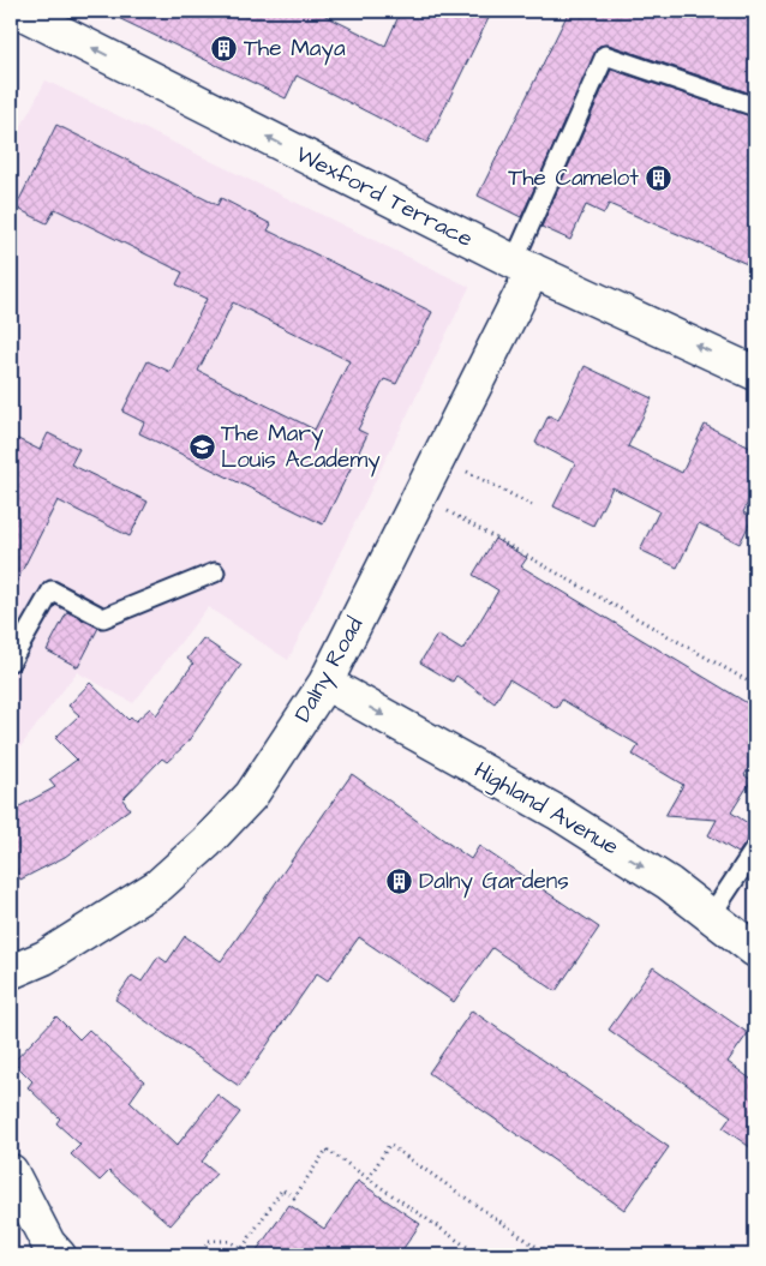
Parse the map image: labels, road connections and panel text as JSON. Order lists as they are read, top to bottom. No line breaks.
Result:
{"streets":{"street":["Wexford Terrace","Dalny Road","Highland Avenue"]},"crossings":[["Wexford Terrace","Dalny Road"],["Dalny Road","Highland Avenue"]],"one_way":["Wexford Terrace","Highland Avenue"],"places":{"building":["The Maya","The Camelot","Dalny Gardens"],"school or university":["The Mary Louis Academy"]}}
